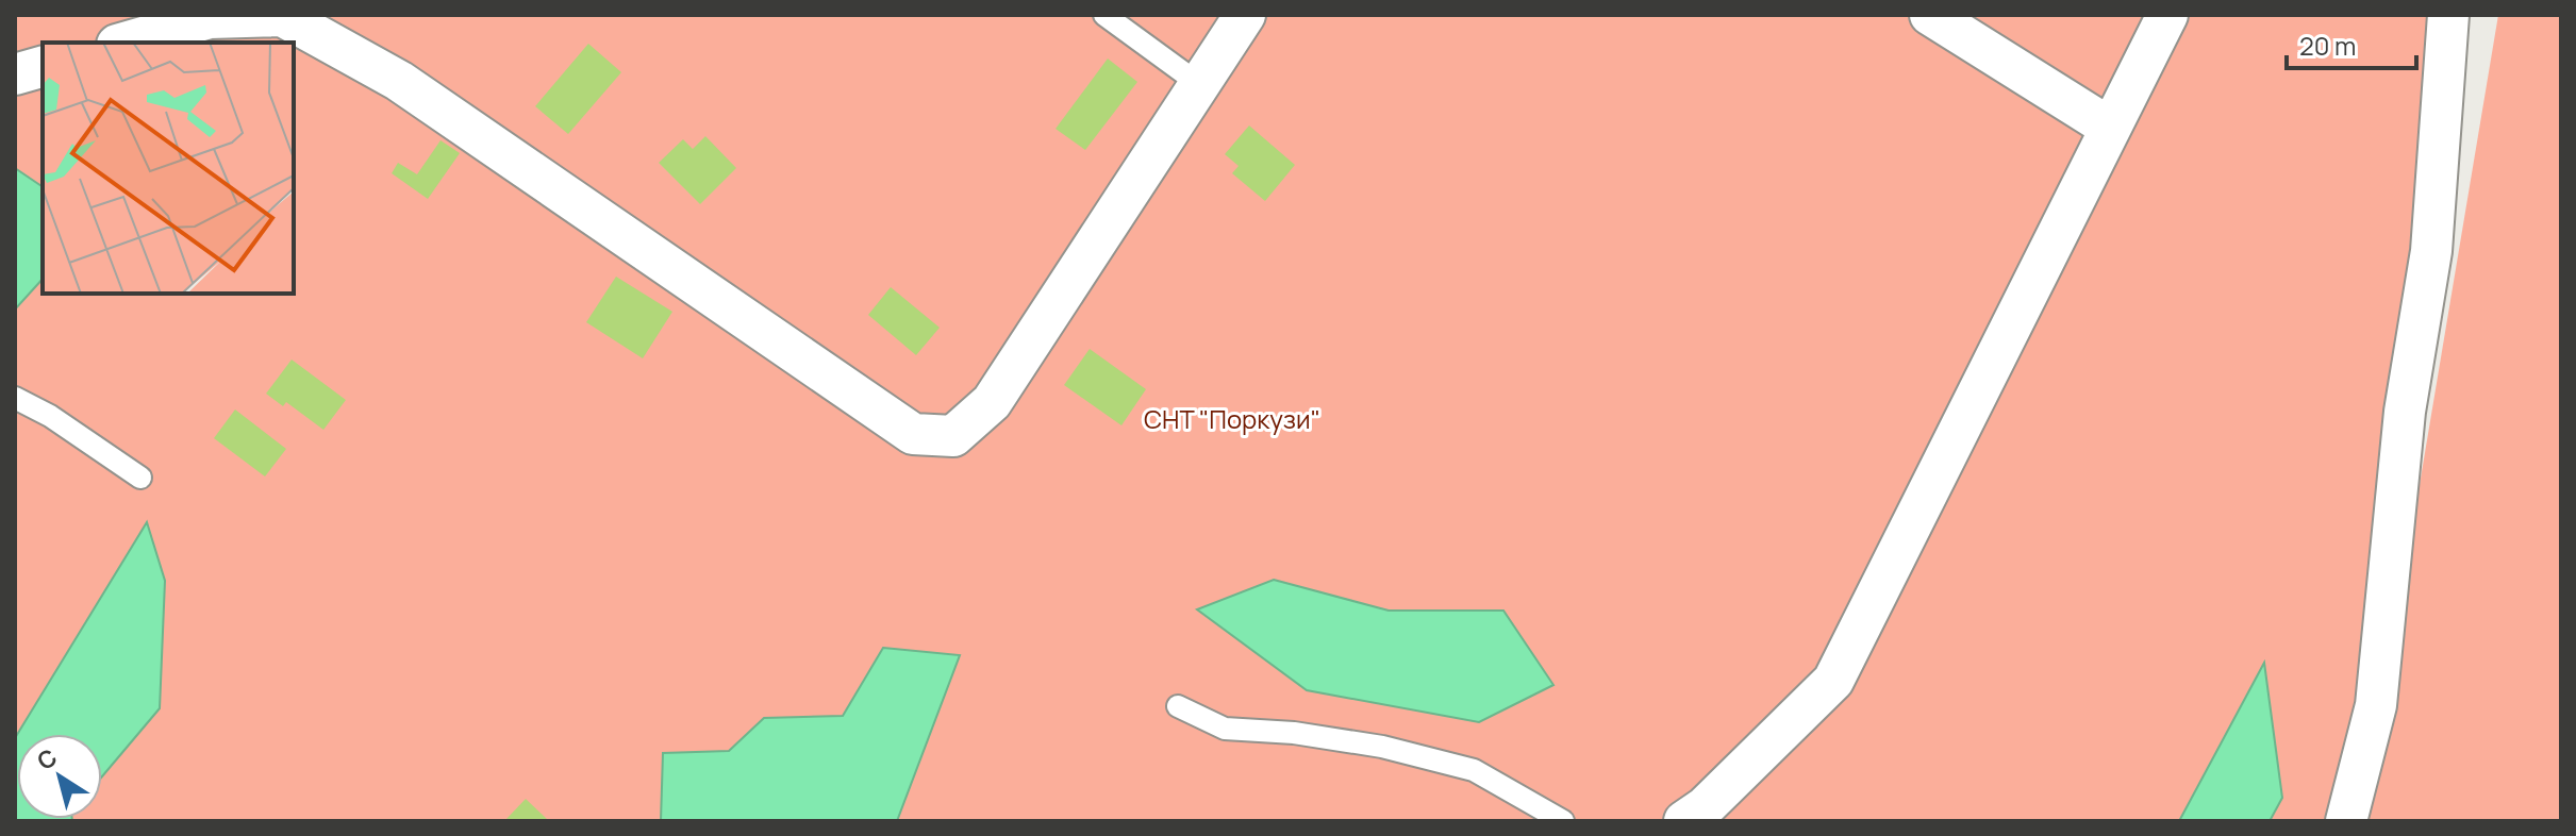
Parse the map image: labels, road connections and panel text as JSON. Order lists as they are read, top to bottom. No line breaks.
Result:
{"parks":["СНТ \"Поркузи\""],"scale_bar":"20 m","north":"top left"}
